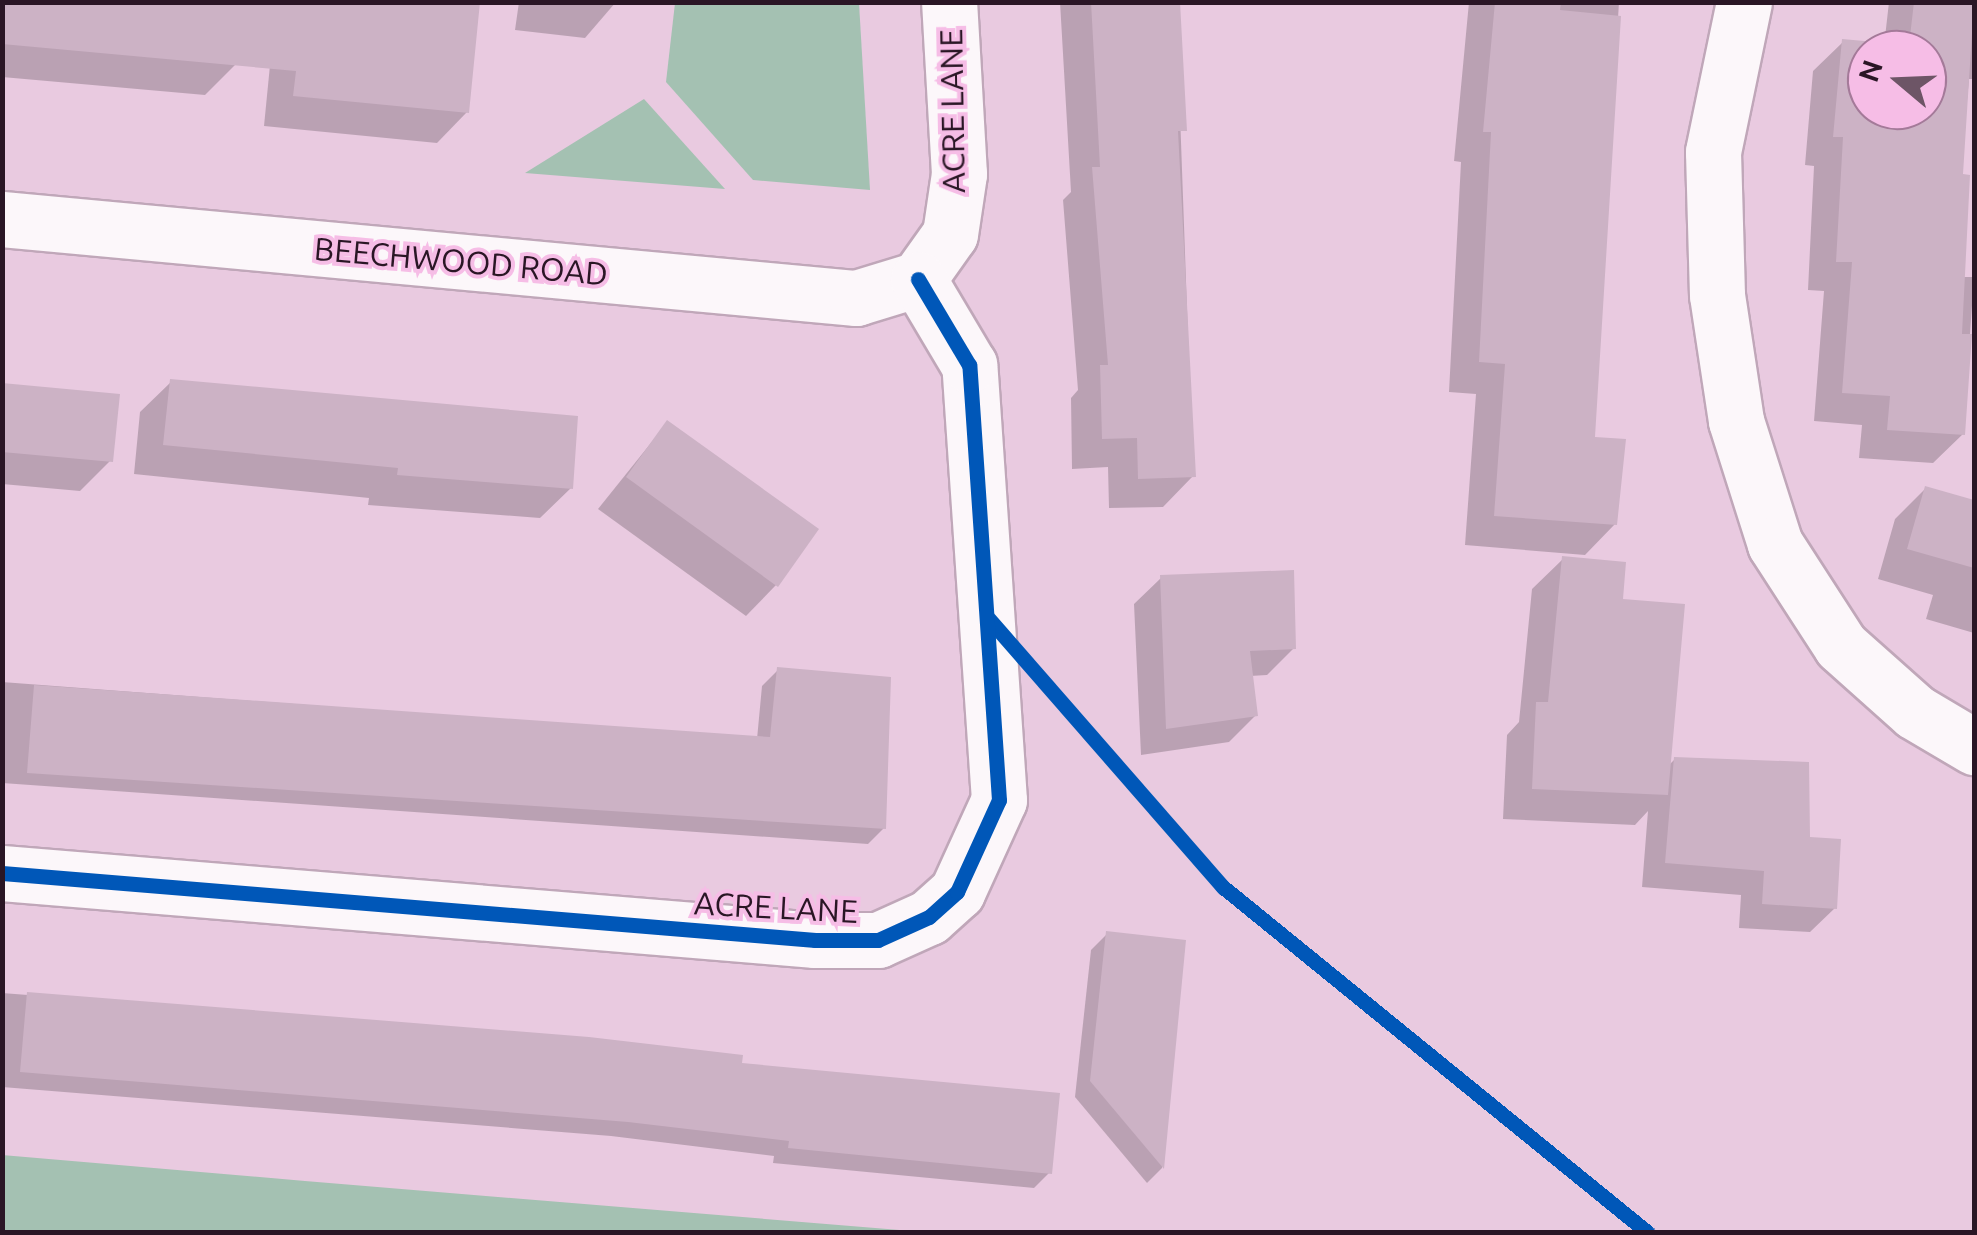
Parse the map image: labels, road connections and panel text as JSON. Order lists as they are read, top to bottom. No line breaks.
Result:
{"streets":{"street":["ACRE LANE","BEECHWOOD ROAD"]},"crossings":[["ACRE LANE","BEECHWOOD ROAD"]],"north":"left"}
